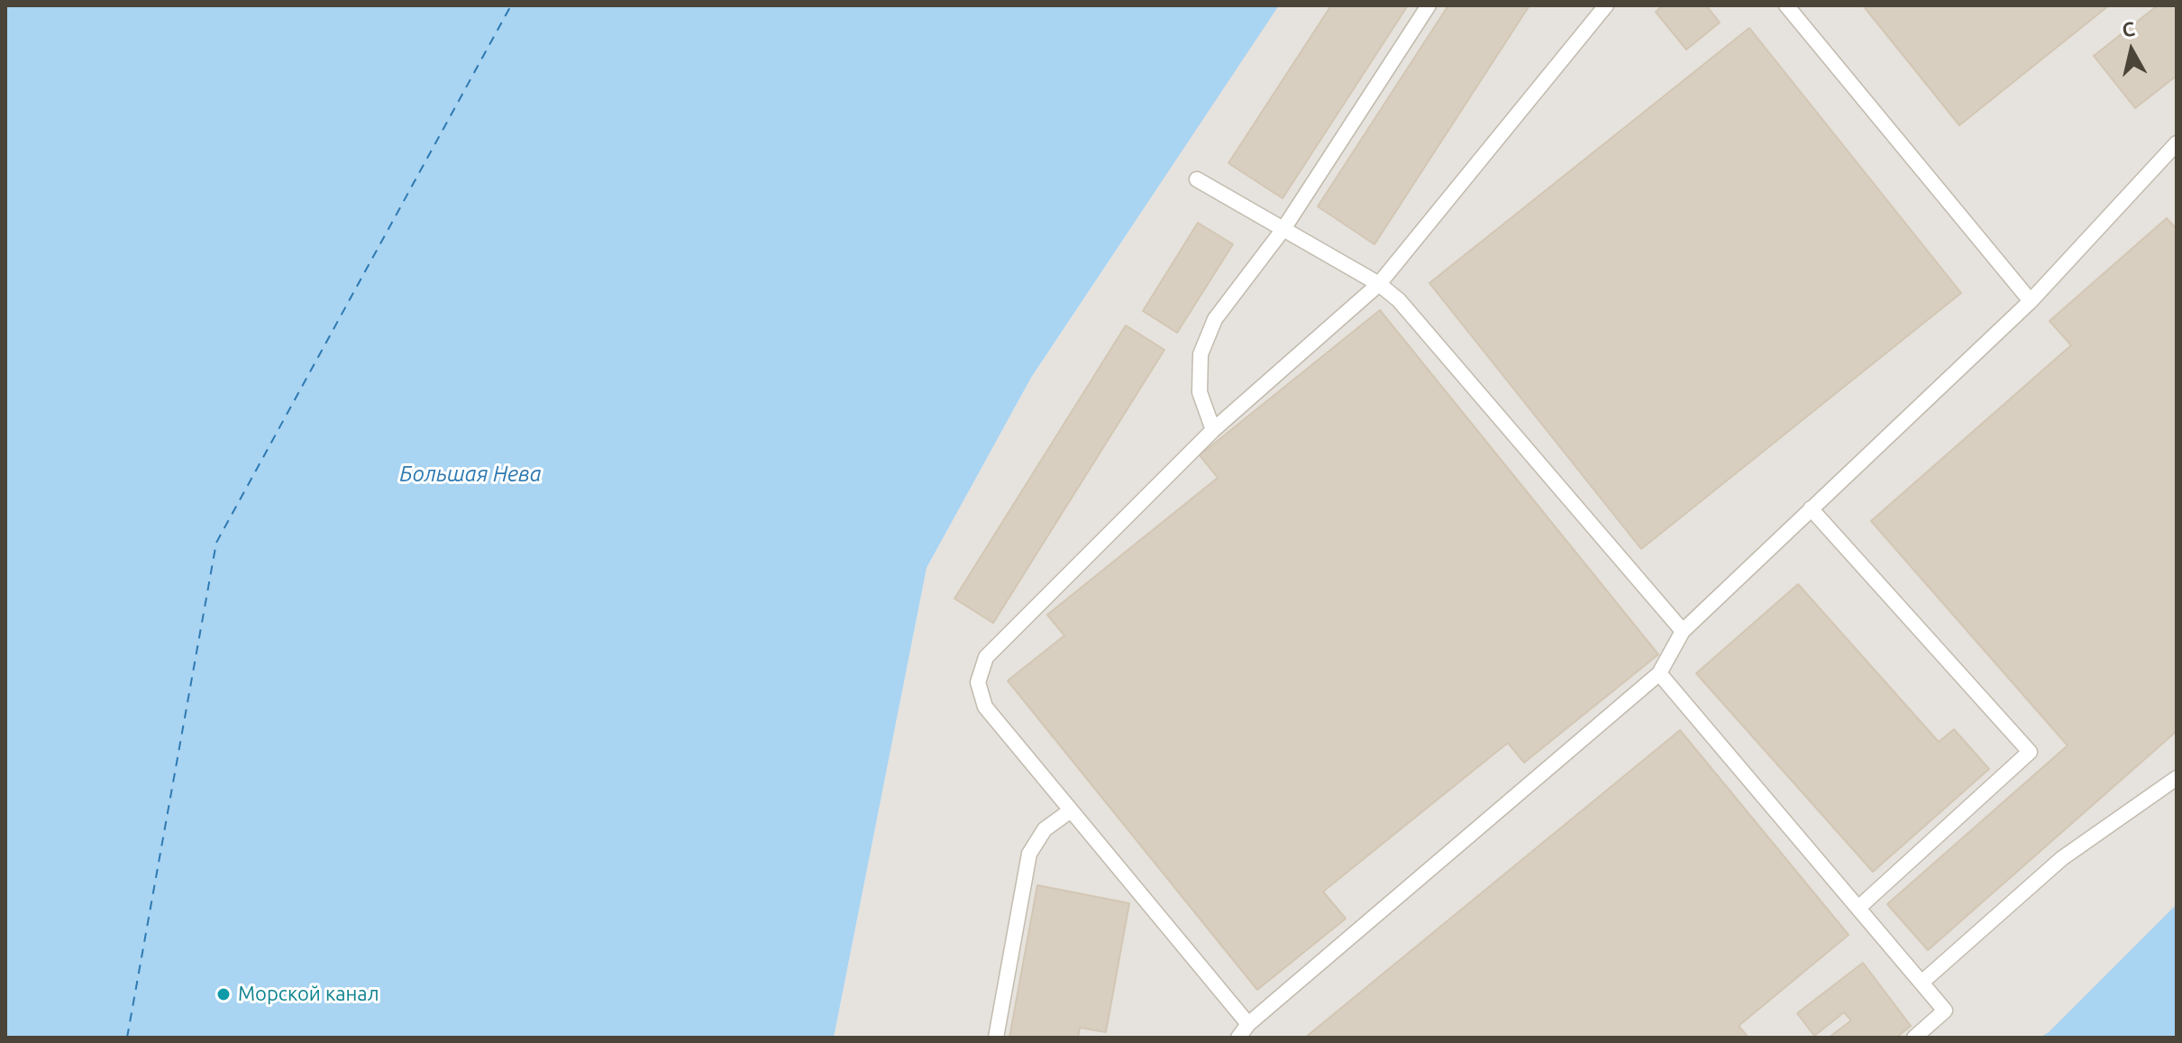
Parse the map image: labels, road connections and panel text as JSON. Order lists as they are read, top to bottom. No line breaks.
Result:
{"water":["Большая Нева"],"places":["Морской канал"],"north":"top"}
